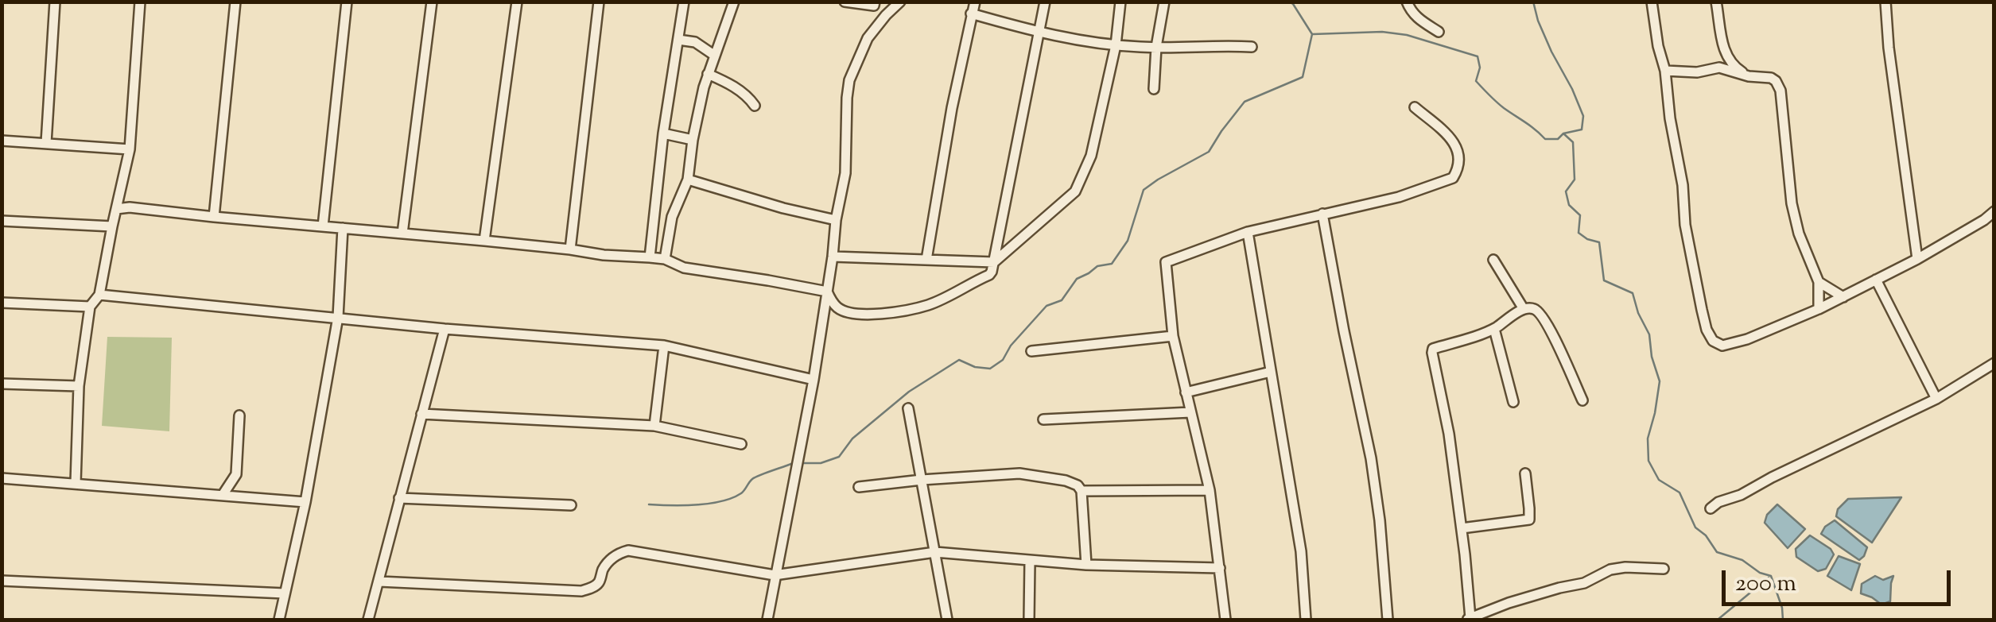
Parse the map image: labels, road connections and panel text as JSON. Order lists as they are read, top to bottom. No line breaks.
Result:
{"scale_bar":"200 m"}
